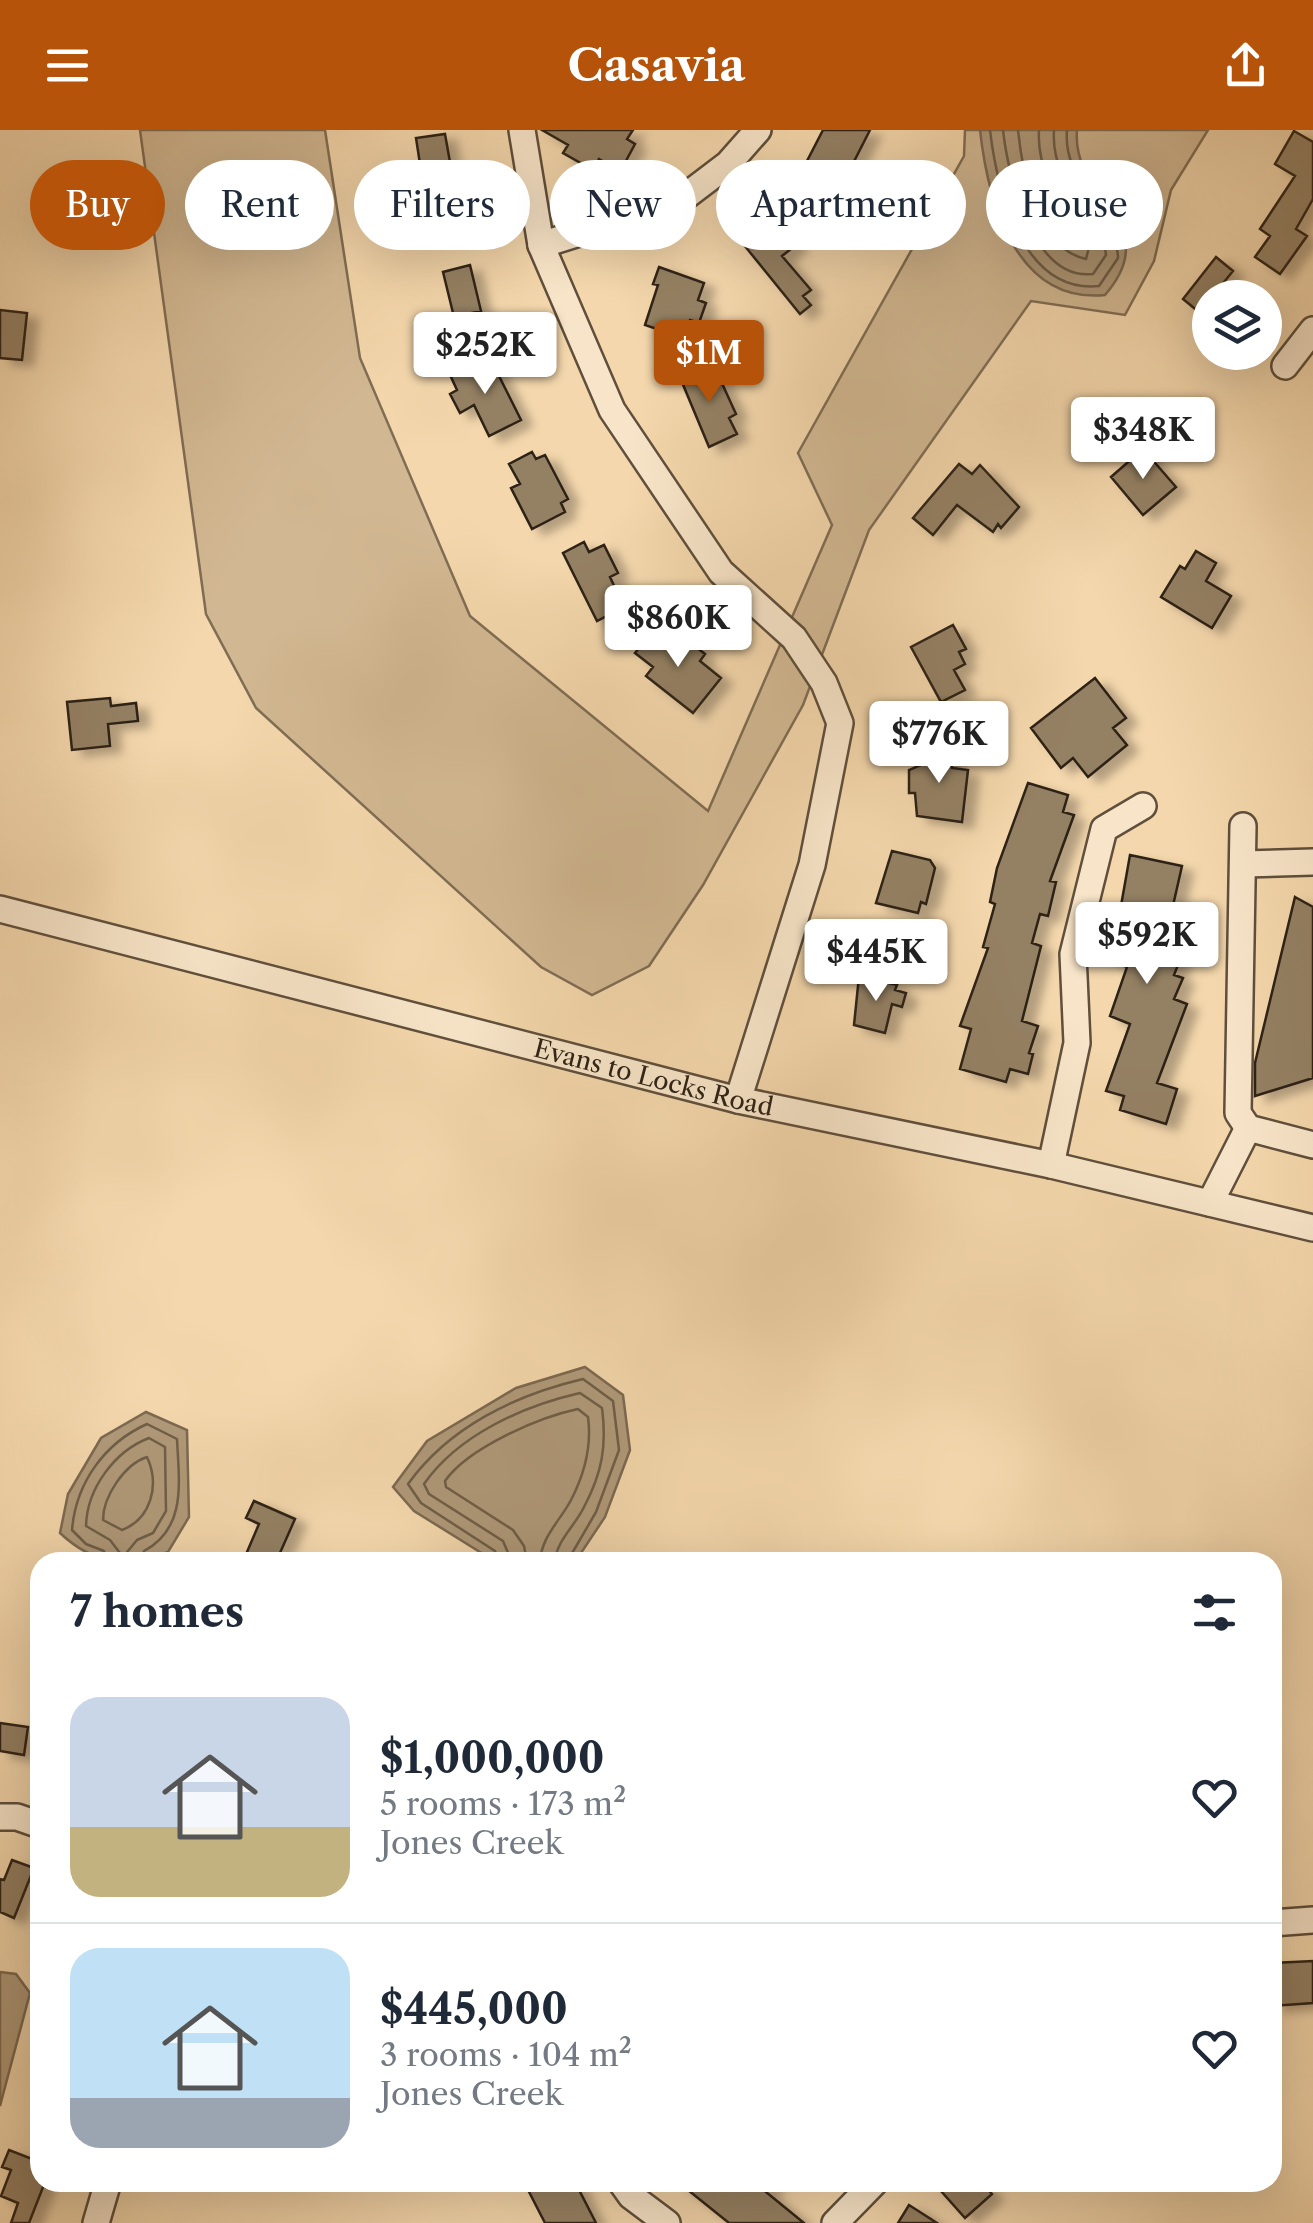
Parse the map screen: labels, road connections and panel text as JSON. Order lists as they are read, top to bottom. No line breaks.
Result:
{"streets":{"street":["Evans to Locks Road"]},"page":{"header":"Casavia","chip":["Buy","Rent","Filters","New","Apartment","House"],"price":["$252K","$1M","$348K","$860K","$776K","$592K","$445K"],"heading":"7 homes","list":[{"name":"$1,000,000","note":"5 rooms · 173 m² · Jones Creek"},{"name":"$445,000","note":"3 rooms · 104 m² · Jones Creek"}]}}
